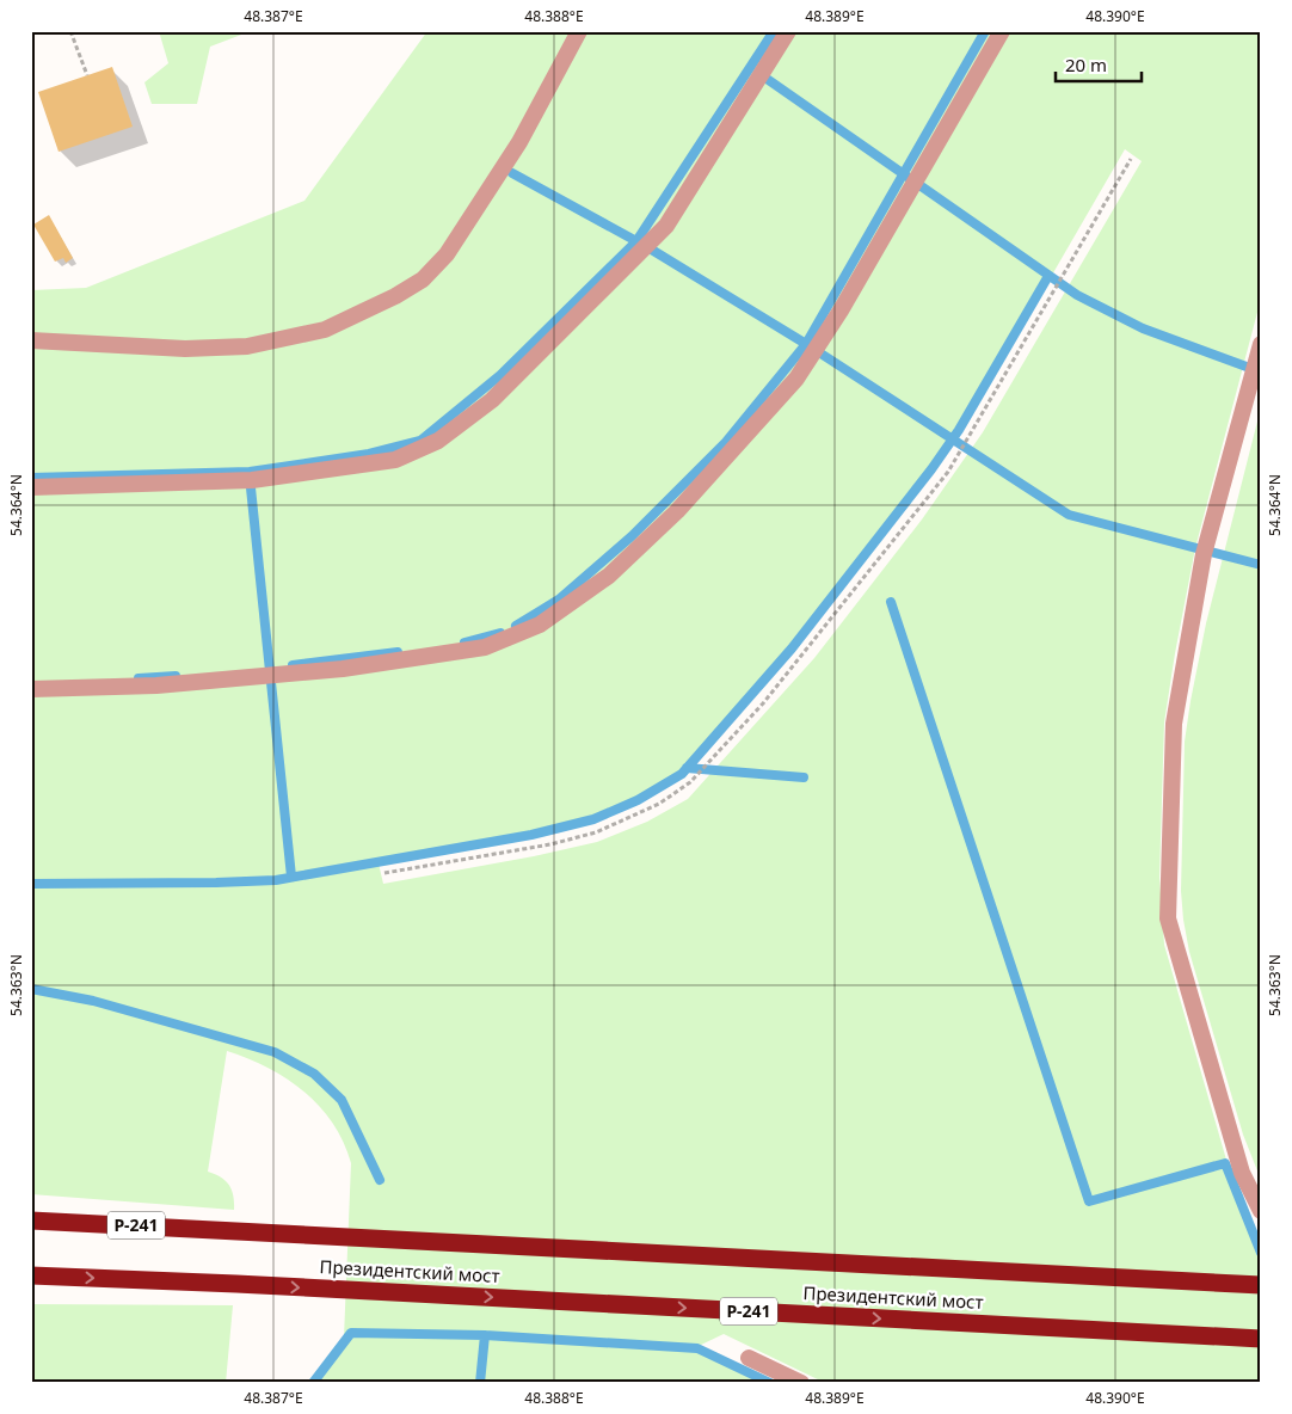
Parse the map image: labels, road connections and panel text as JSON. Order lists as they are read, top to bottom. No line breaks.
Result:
{"streets":{"highway":["Р-241","Президентский мост"]},"scale_bar":"20 m","coordinates":["48.387°E","48.388°E","48.389°E","48.390°E","54.364°N","54.363°N"]}
